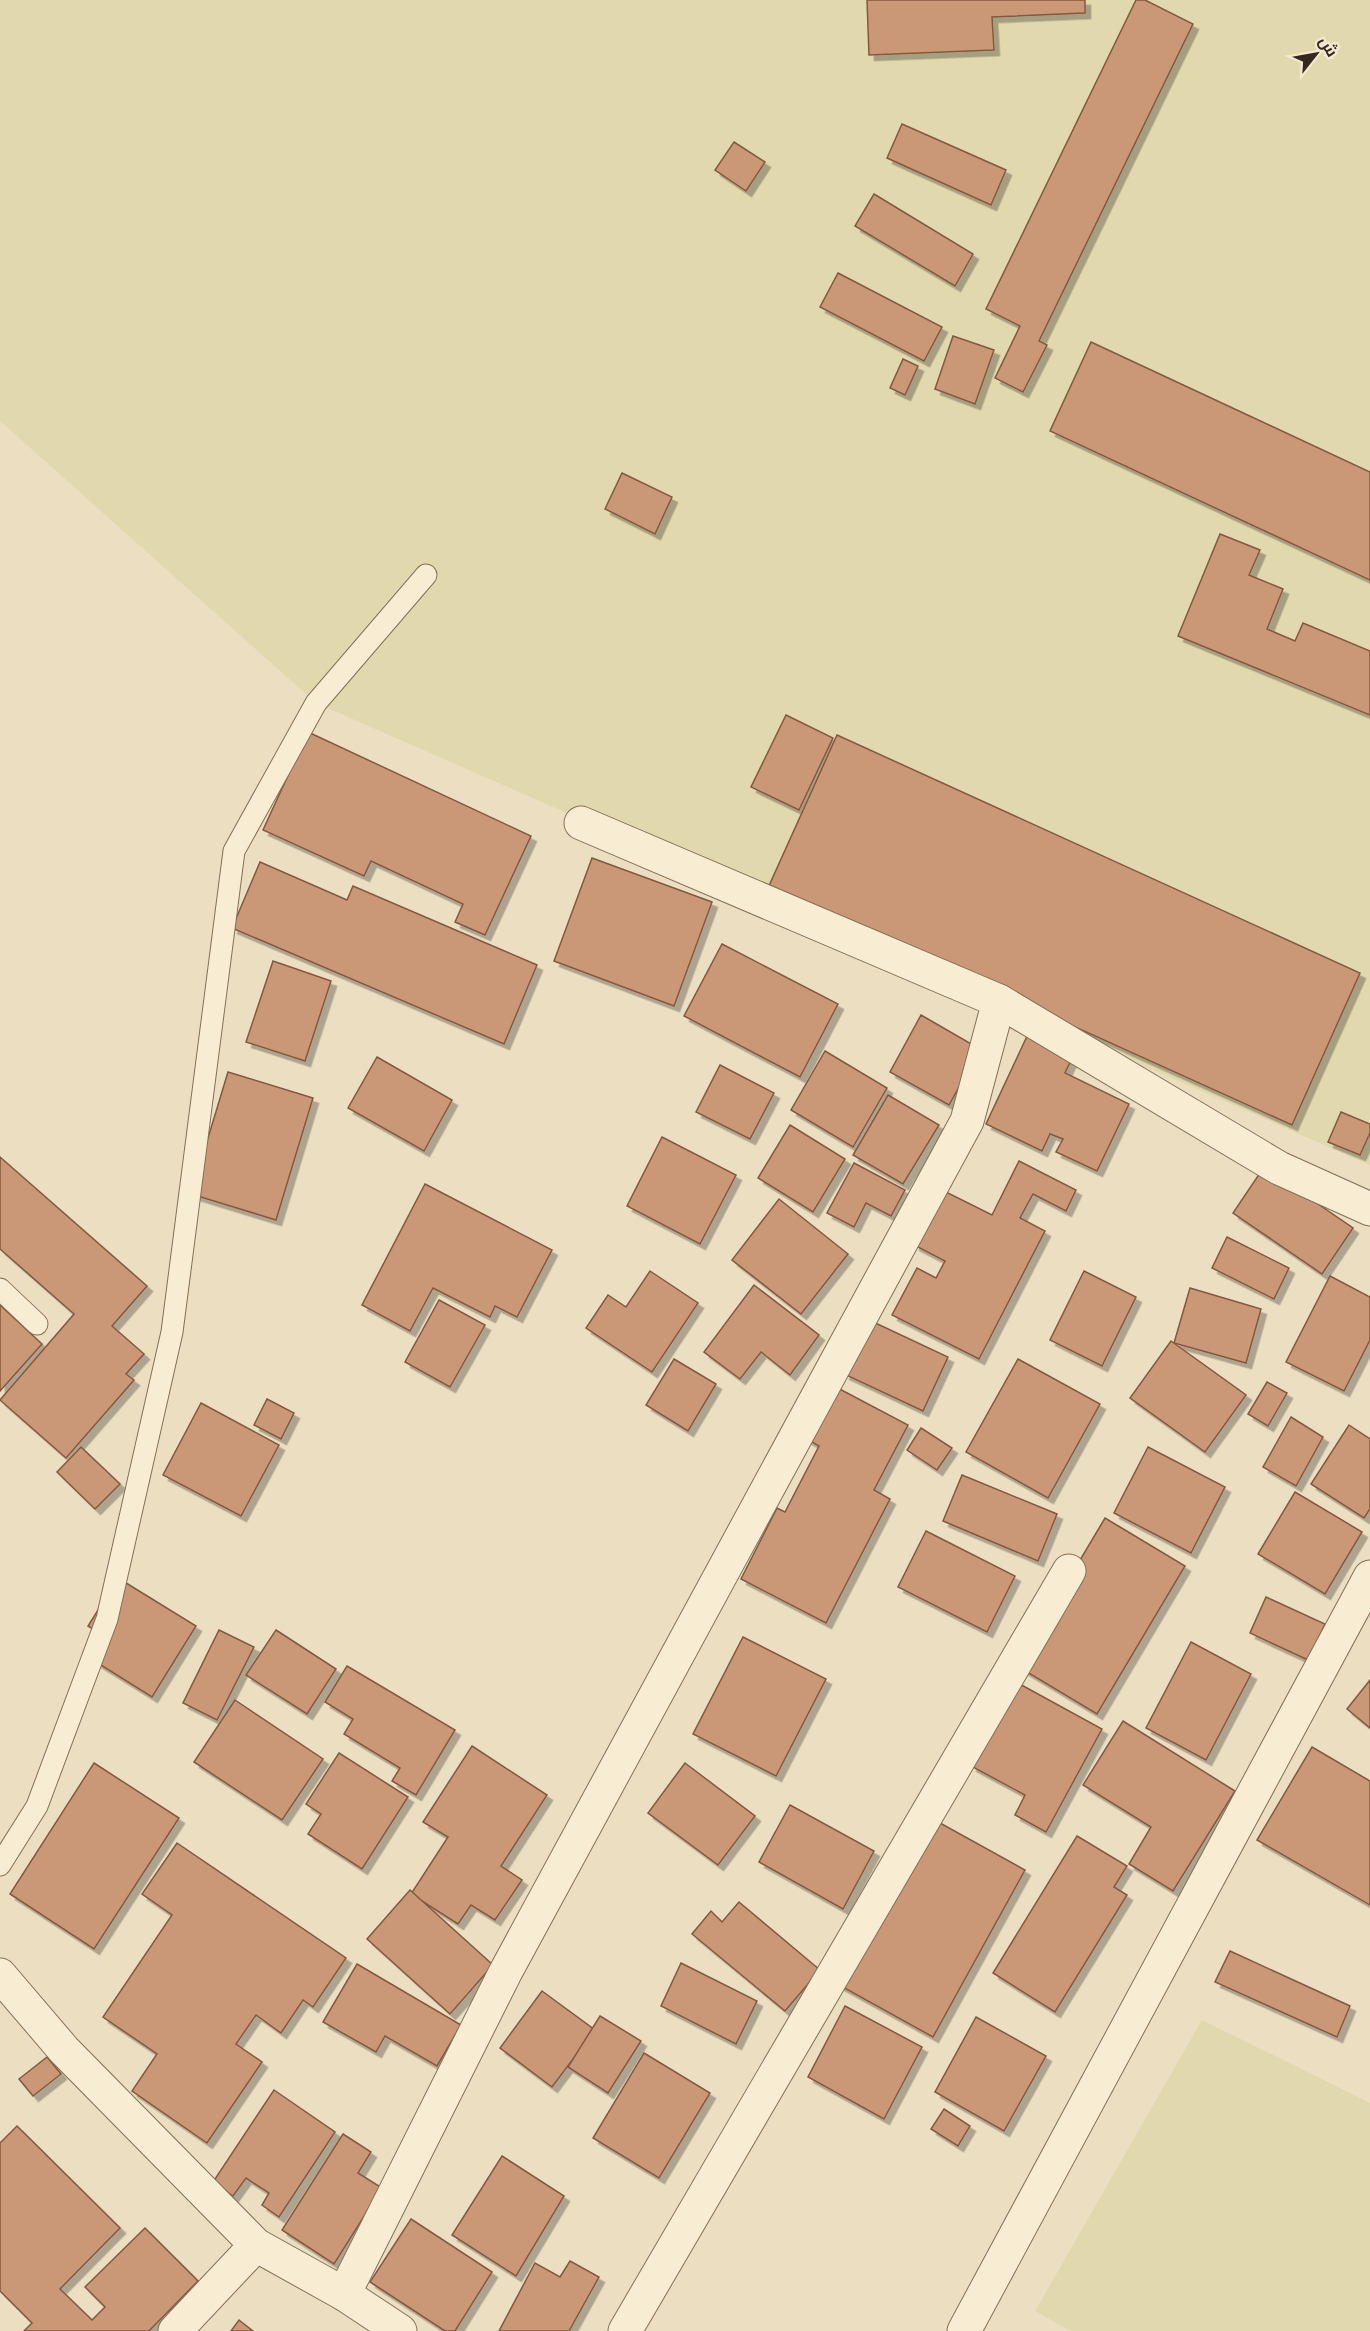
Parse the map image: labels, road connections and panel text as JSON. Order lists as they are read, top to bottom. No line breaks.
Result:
{"north":"top right"}
